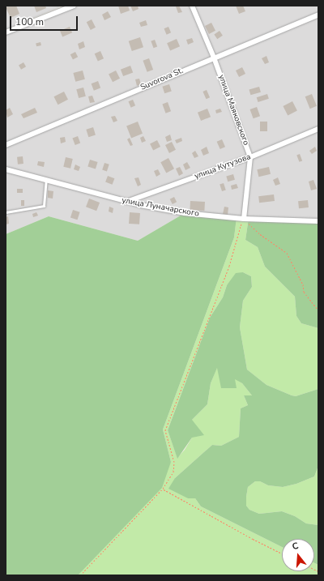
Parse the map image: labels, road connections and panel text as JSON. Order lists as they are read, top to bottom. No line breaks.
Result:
{"streets":{"street":["Suvorova St.","улица Маяковского","улица Кутузова","улица Луначарского"]},"crossings":[["Suvorova St.","улица Маяковского"],["улица Маяковского","улица Кутузова"],["улица Маяковского","улица Луначарского"],["улица Кутузова","улица Луначарского"]],"scale_bar":"100 m","north":"top"}
